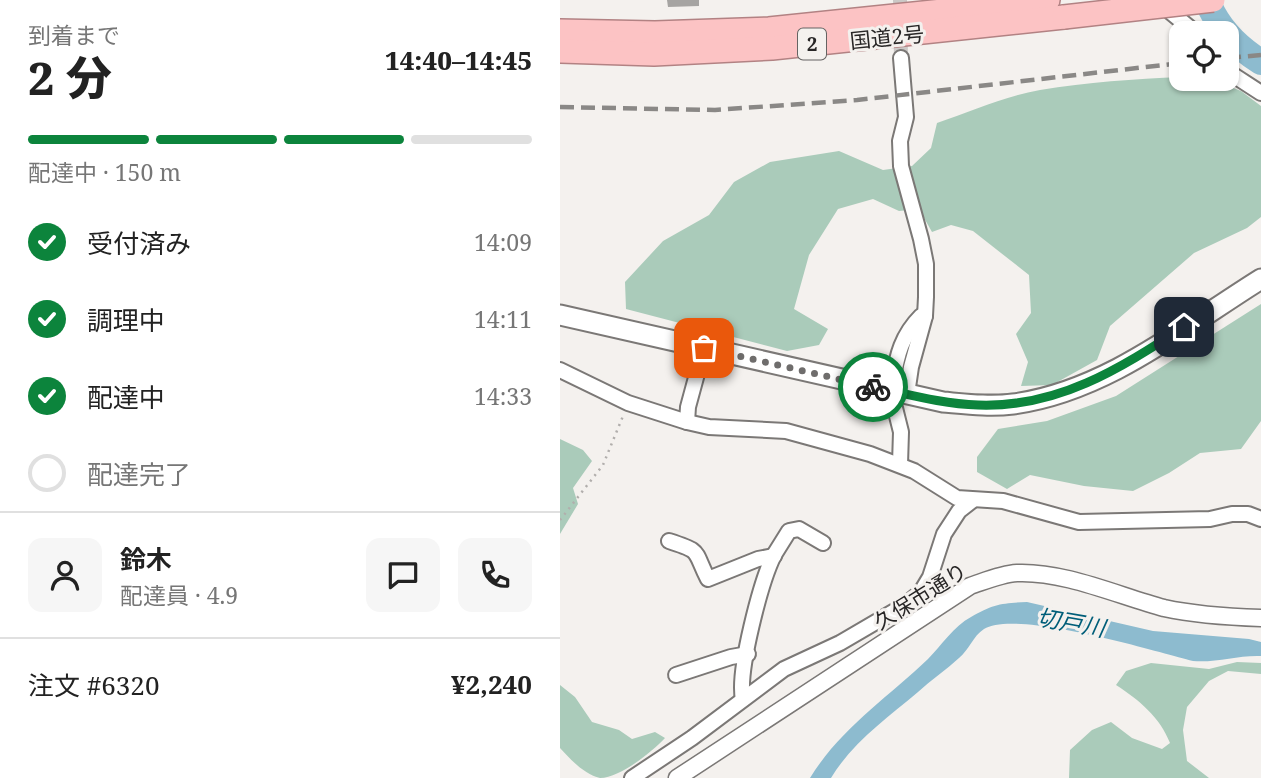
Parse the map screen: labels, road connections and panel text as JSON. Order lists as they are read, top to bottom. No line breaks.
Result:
{"streets":{"highway":["国道2号","2"],"street":["久保市通り"]},"water":["切戸川"],"page":{"heading":["2 分","到着まで","14:40–14:45"],"panel":["鈴木","配達員 · 4.9","注文 #6320","¥2,240"],"bar":"配達中 · 150 m","list":[["受付済み","14:09"],["調理中","14:11"],["配達中","14:33"],"配達完了"]}}
